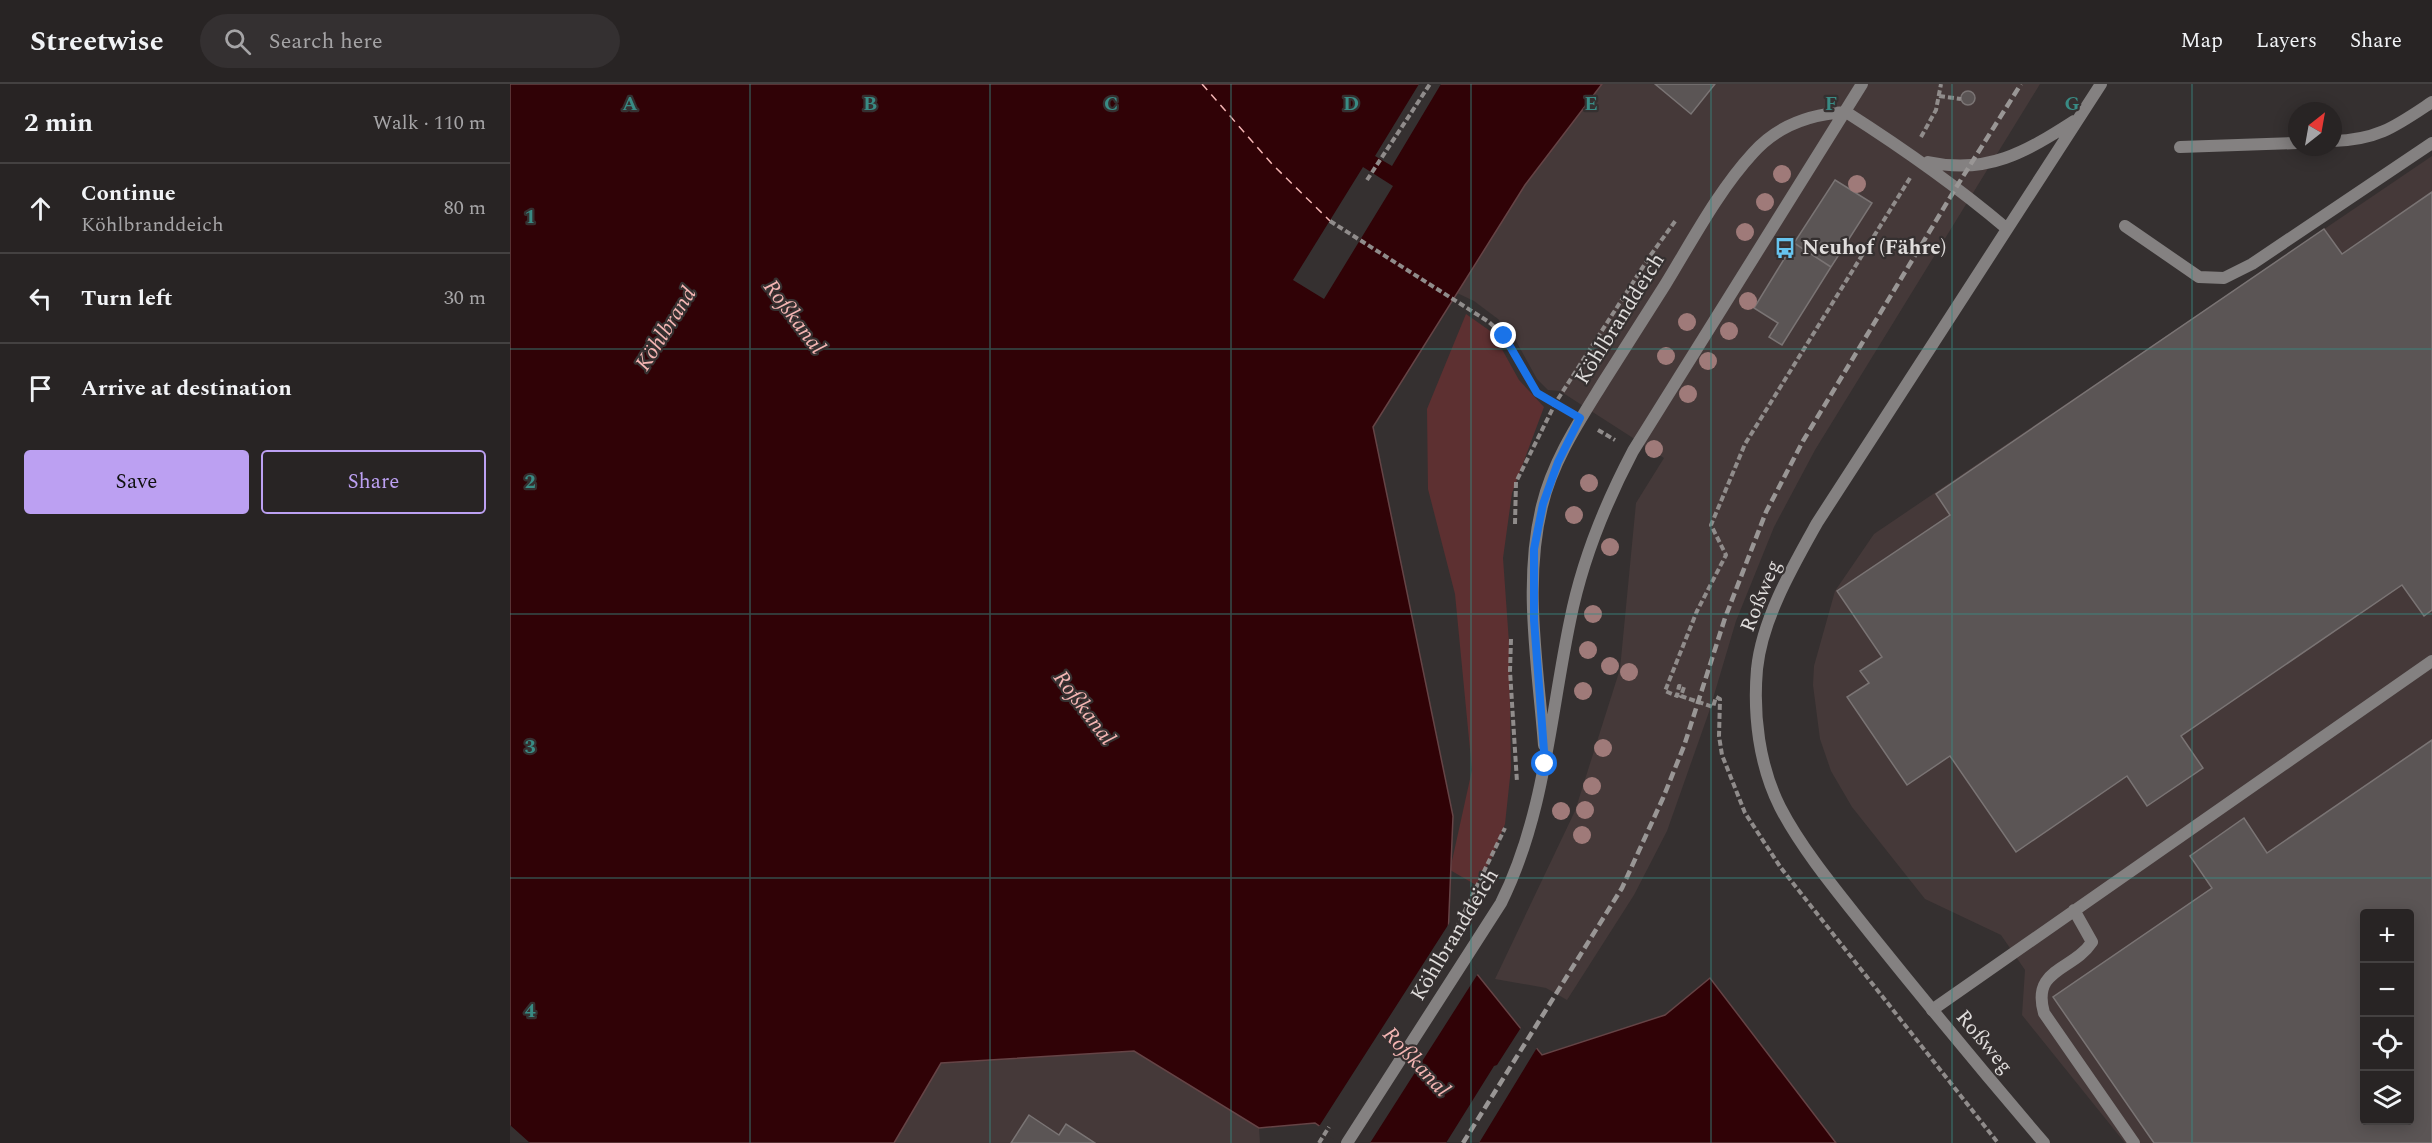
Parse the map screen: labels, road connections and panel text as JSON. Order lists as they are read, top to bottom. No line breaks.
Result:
{"streets":{"street":["Köhlbranddeich","Roßweg"]},"water":["Roßkanal","Köhlbrand"],"places":{"bus stop":["Neuhof (Fähre)"]},"north":"top right","page":{"header":"Streetwise","search":"Search here","nav":["Map","Layers","Share"],"heading":["2 min","Walk · 110 m"],"list":[["Continue","Köhlbranddeich","80 m"],["Turn left","30 m"],"Arrive at destination"],"buttons":["Save","Share"],"map_buttons":["+","−"]},"grid":{"columns":["A","B","C","D","E","F","G"],"rows":["1","2","3","4"]}}
